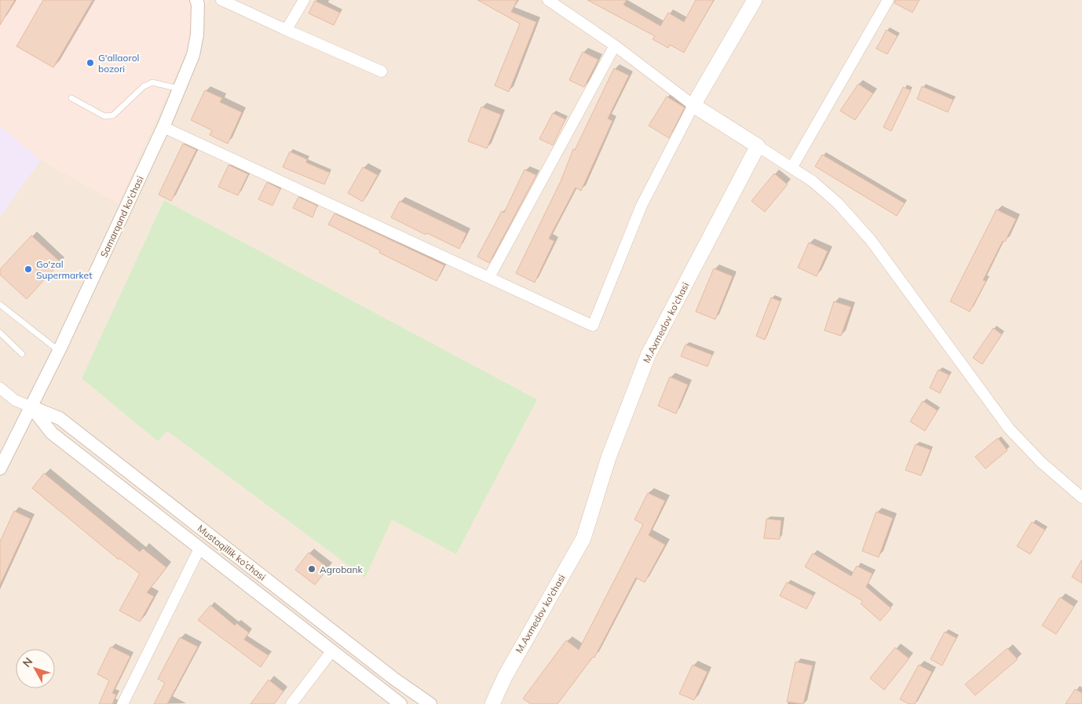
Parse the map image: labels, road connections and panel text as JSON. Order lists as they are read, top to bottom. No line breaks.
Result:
{"streets":{"main road":["M.Axmedov ko'chasi"],"street":["Samarqand ko'chasi","Mustaqillik ko’chasi"]},"crossings":[["Samarqand ko'chasi","Mustaqillik ko’chasi"]],"places":["G'allaorol bozori","Go'zal Supermarket","Agrobank"],"north":"top left"}
